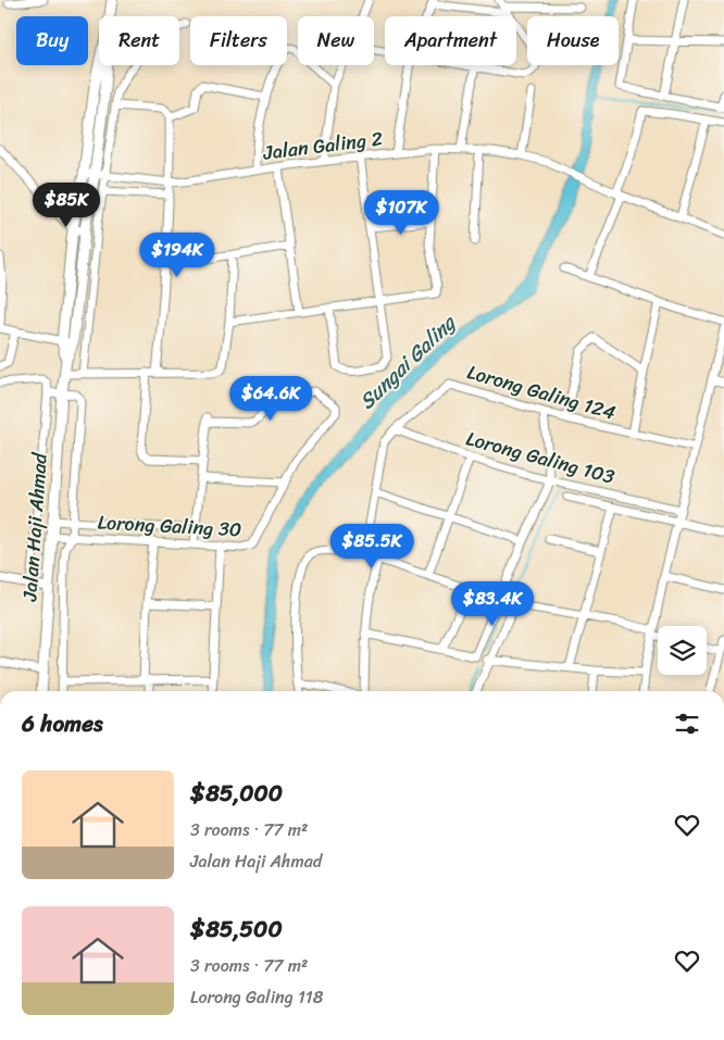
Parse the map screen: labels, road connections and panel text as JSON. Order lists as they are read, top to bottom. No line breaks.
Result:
{"streets":{"street":["Jalan Galing 2","Lorong Galing 124","Lorong Galing 103","Lorong Galing 30","Jalan Haji Ahmad"]},"crossings":[["Jalan Galing 2","Jalan Haji Ahmad"],["Lorong Galing 124","Lorong Galing 103"],["Lorong Galing 30","Jalan Haji Ahmad"]],"water":["Sungai Galing"],"page":{"chip":["Buy","Rent","Filters","New","Apartment","House"],"price":["$85K","$107K","$194K","$64.6K","$85.5K","$83.4K"],"heading":"6 homes","list":[{"name":"$85,000","note":"3 rooms · 77 m² · Jalan Haji Ahmad"},{"name":"$85,500","note":"3 rooms · 77 m² · Lorong Galing 118"}]}}
